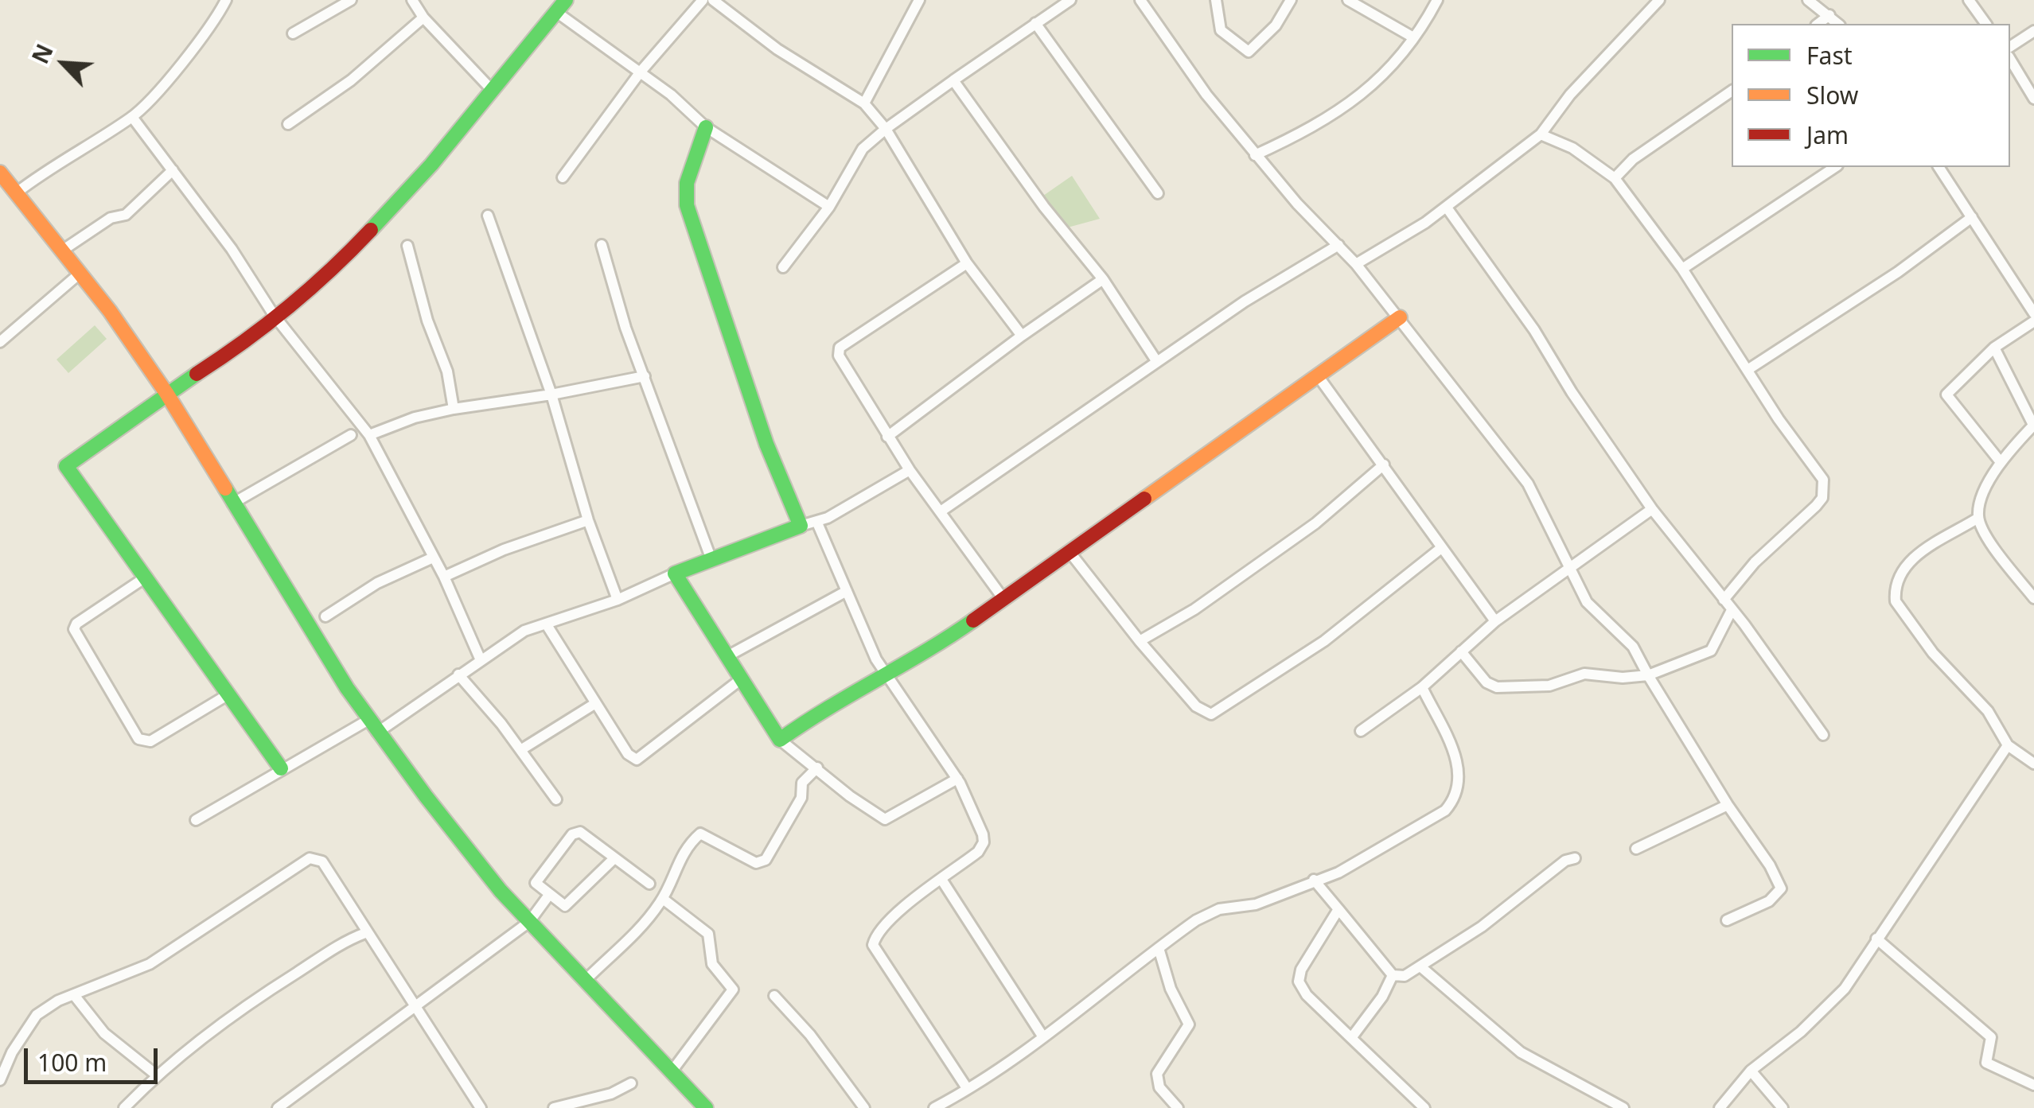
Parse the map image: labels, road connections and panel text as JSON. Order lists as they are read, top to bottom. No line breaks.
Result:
{"legend":["Fast","Slow","Jam"],"scale_bar":"100 m","north":"top left"}
